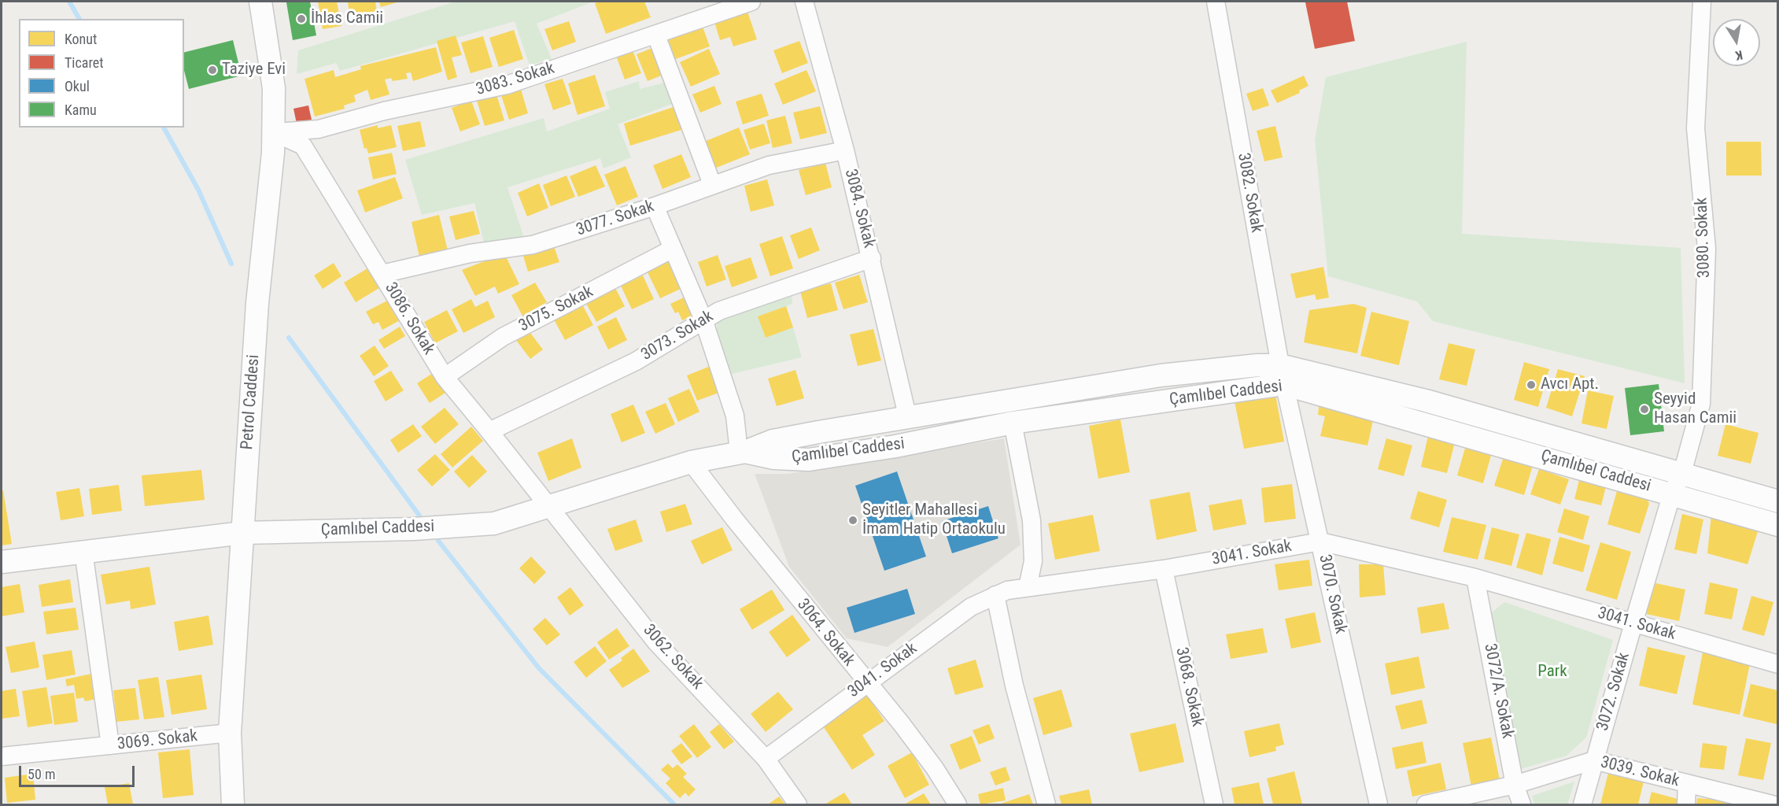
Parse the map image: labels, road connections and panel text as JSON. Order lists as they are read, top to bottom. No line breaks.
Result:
{"streets":{"street":["3083. Sokak","3082. Sokak","3084. Sokak","3077. Sokak","3080. Sokak","3075. Sokak","3086. Sokak","3073. Sokak","Çamlıbel Caddesi","Petrol Caddesi","3041. Sokak","3070. Sokak","3064. Sokak","3062. Sokak","3068. Sokak","3072/A. Sokak","3072. Sokak","3069. Sokak","3039. Sokak"]},"crossings":[["3083. Sokak","3086. Sokak"],["3083. Sokak","Petrol Caddesi"],["3082. Sokak","Çamlıbel Caddesi"],["3082. Sokak","3070. Sokak"],["3084. Sokak","3077. Sokak"],["3084. Sokak","3073. Sokak"],["3084. Sokak","Çamlıbel Caddesi"],["3077. Sokak","3086. Sokak"],["3080. Sokak","Çamlıbel Caddesi"],["3080. Sokak","3072. Sokak"],["3075. Sokak","3086. Sokak"],["3086. Sokak","3073. Sokak"],["3086. Sokak","Çamlıbel Caddesi"],["3086. Sokak","Petrol Caddesi"],["3086. Sokak","3062. Sokak"],["Çamlıbel Caddesi","Petrol Caddesi"],["Çamlıbel Caddesi","3070. Sokak"],["Çamlıbel Caddesi","3064. Sokak"],["Çamlıbel Caddesi","3062. Sokak"],["Çamlıbel Caddesi","3072. Sokak"],["Petrol Caddesi","3069. Sokak"],["3041. Sokak","3070. Sokak"],["3041. Sokak","3064. Sokak"],["3041. Sokak","3062. Sokak"],["3041. Sokak","3068. Sokak"],["3041. Sokak","3072/A. Sokak"],["3041. Sokak","3072. Sokak"],["3072/A. Sokak","3039. Sokak"],["3072. Sokak","3039. Sokak"]],"parks":["Park"],"places":["İhlas Camii","Taziye Evi","Avcı Apt.","Seyyid Hasan Camii","Seyitler Mahallesi İmam Hatip Ortaokulu"],"legend":["Konut","Ticaret","Okul","Kamu"],"scale_bar":"50 m","north":"bottom"}
